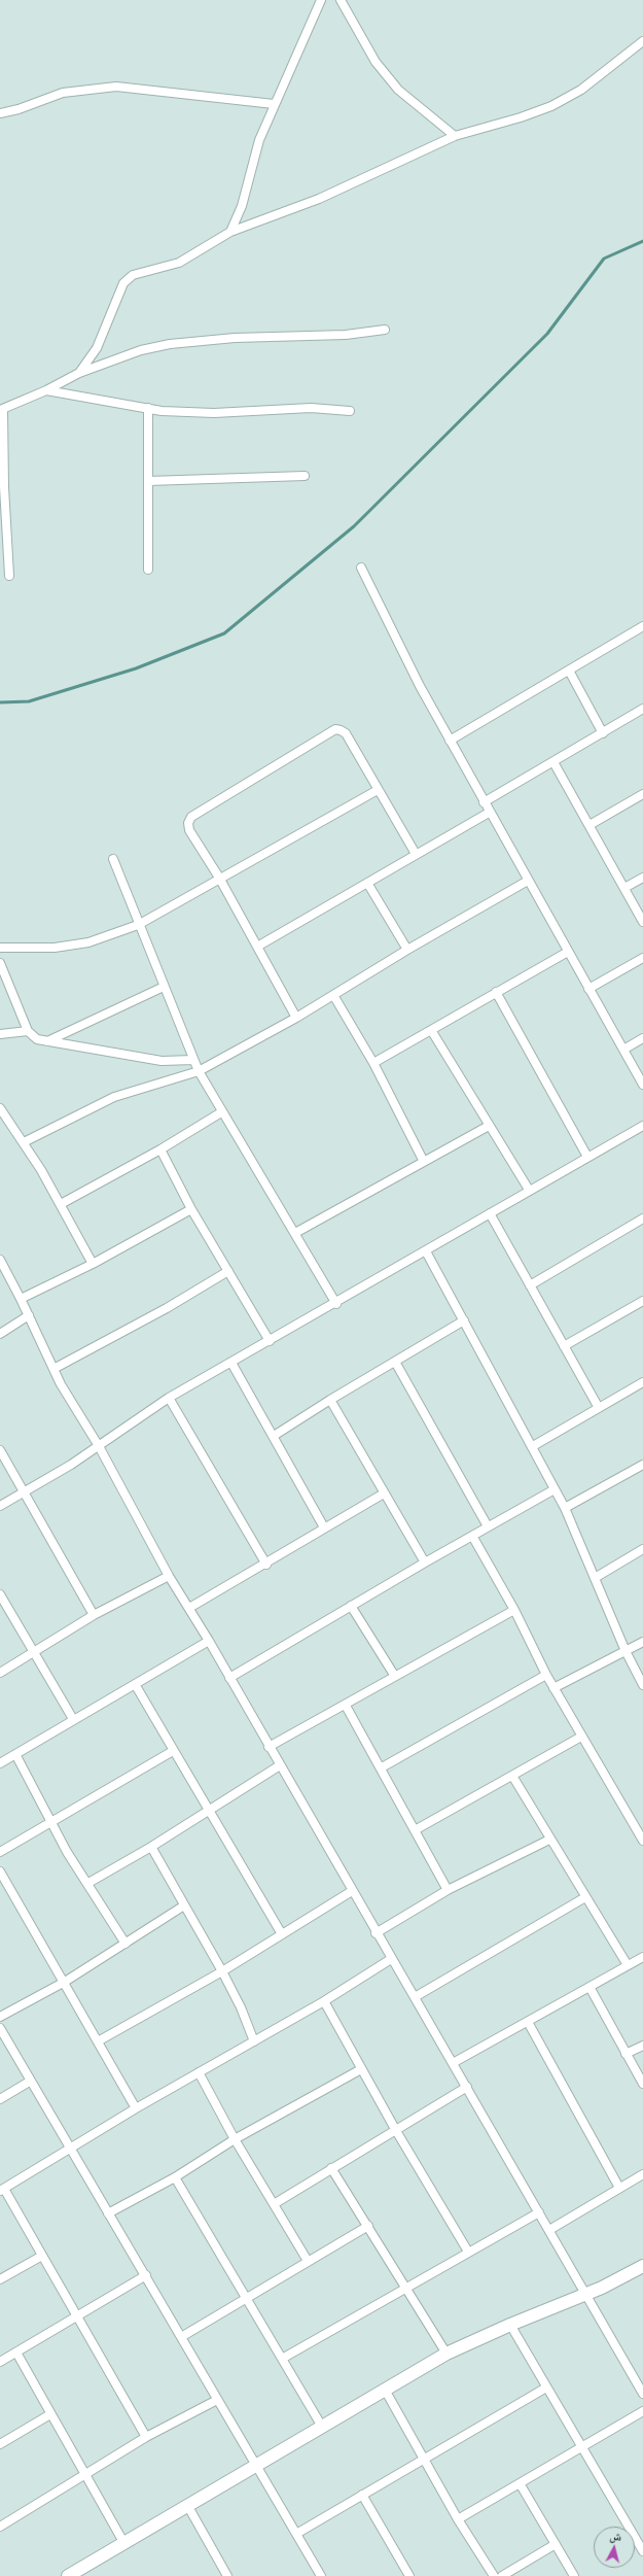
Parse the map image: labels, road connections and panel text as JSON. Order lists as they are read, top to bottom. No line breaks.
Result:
{"north":"top"}
